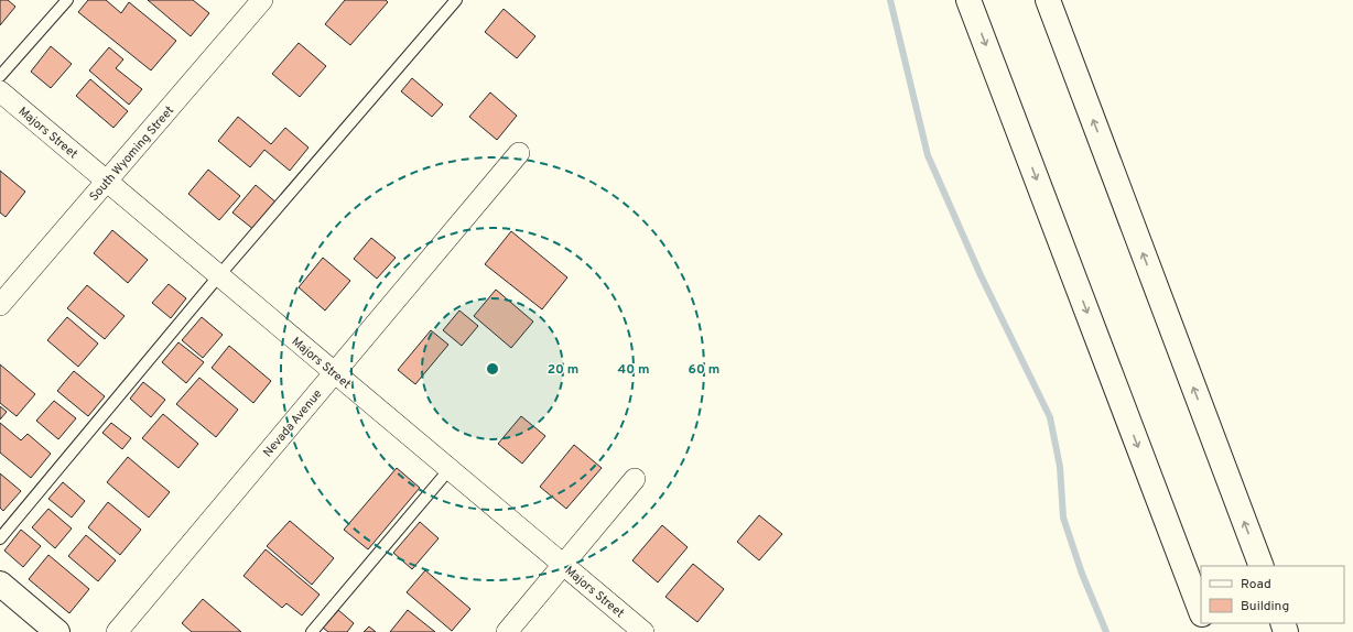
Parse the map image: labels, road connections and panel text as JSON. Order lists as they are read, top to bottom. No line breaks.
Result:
{"streets":{"street":["Majors Street","South Wyoming Street","Nevada Avenue"]},"crossings":[["Majors Street","South Wyoming Street"],["Majors Street","Nevada Avenue"]],"legend":["Road","Building"],"rings":["20 m","40 m","60 m"]}
